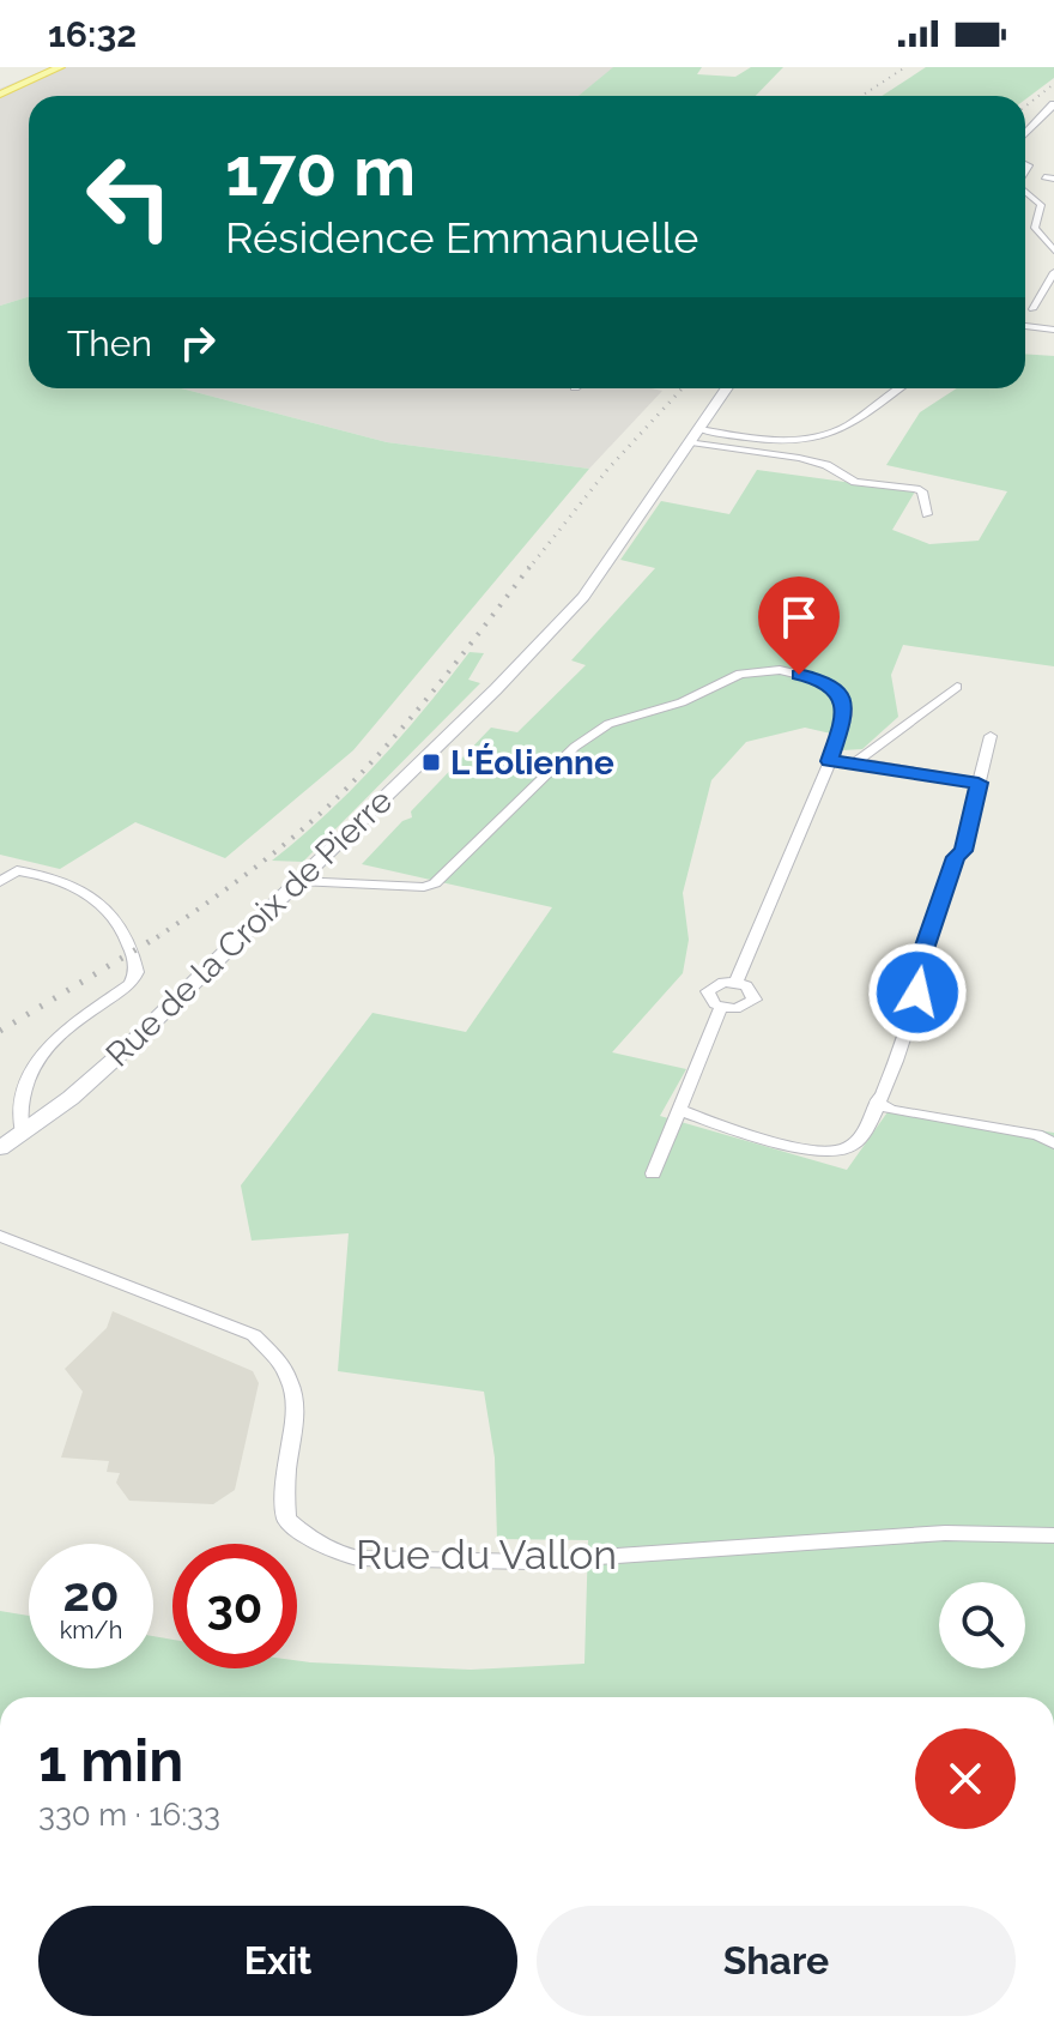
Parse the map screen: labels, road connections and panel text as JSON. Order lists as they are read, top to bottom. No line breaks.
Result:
{"streets":{"main road":["Rue de la Croix de Pierre"],"street":["Rue du Vallon"]},"places":{"transit":["L'Éolienne"]},"page":{"status":"16:32","turn":["170 m","Résidence Emmanuelle"],"then":"Then","speed":"20 km/h","limit":"30","heading":["1 min","330 m · 16:33"],"buttons":["Exit","Share"]}}
